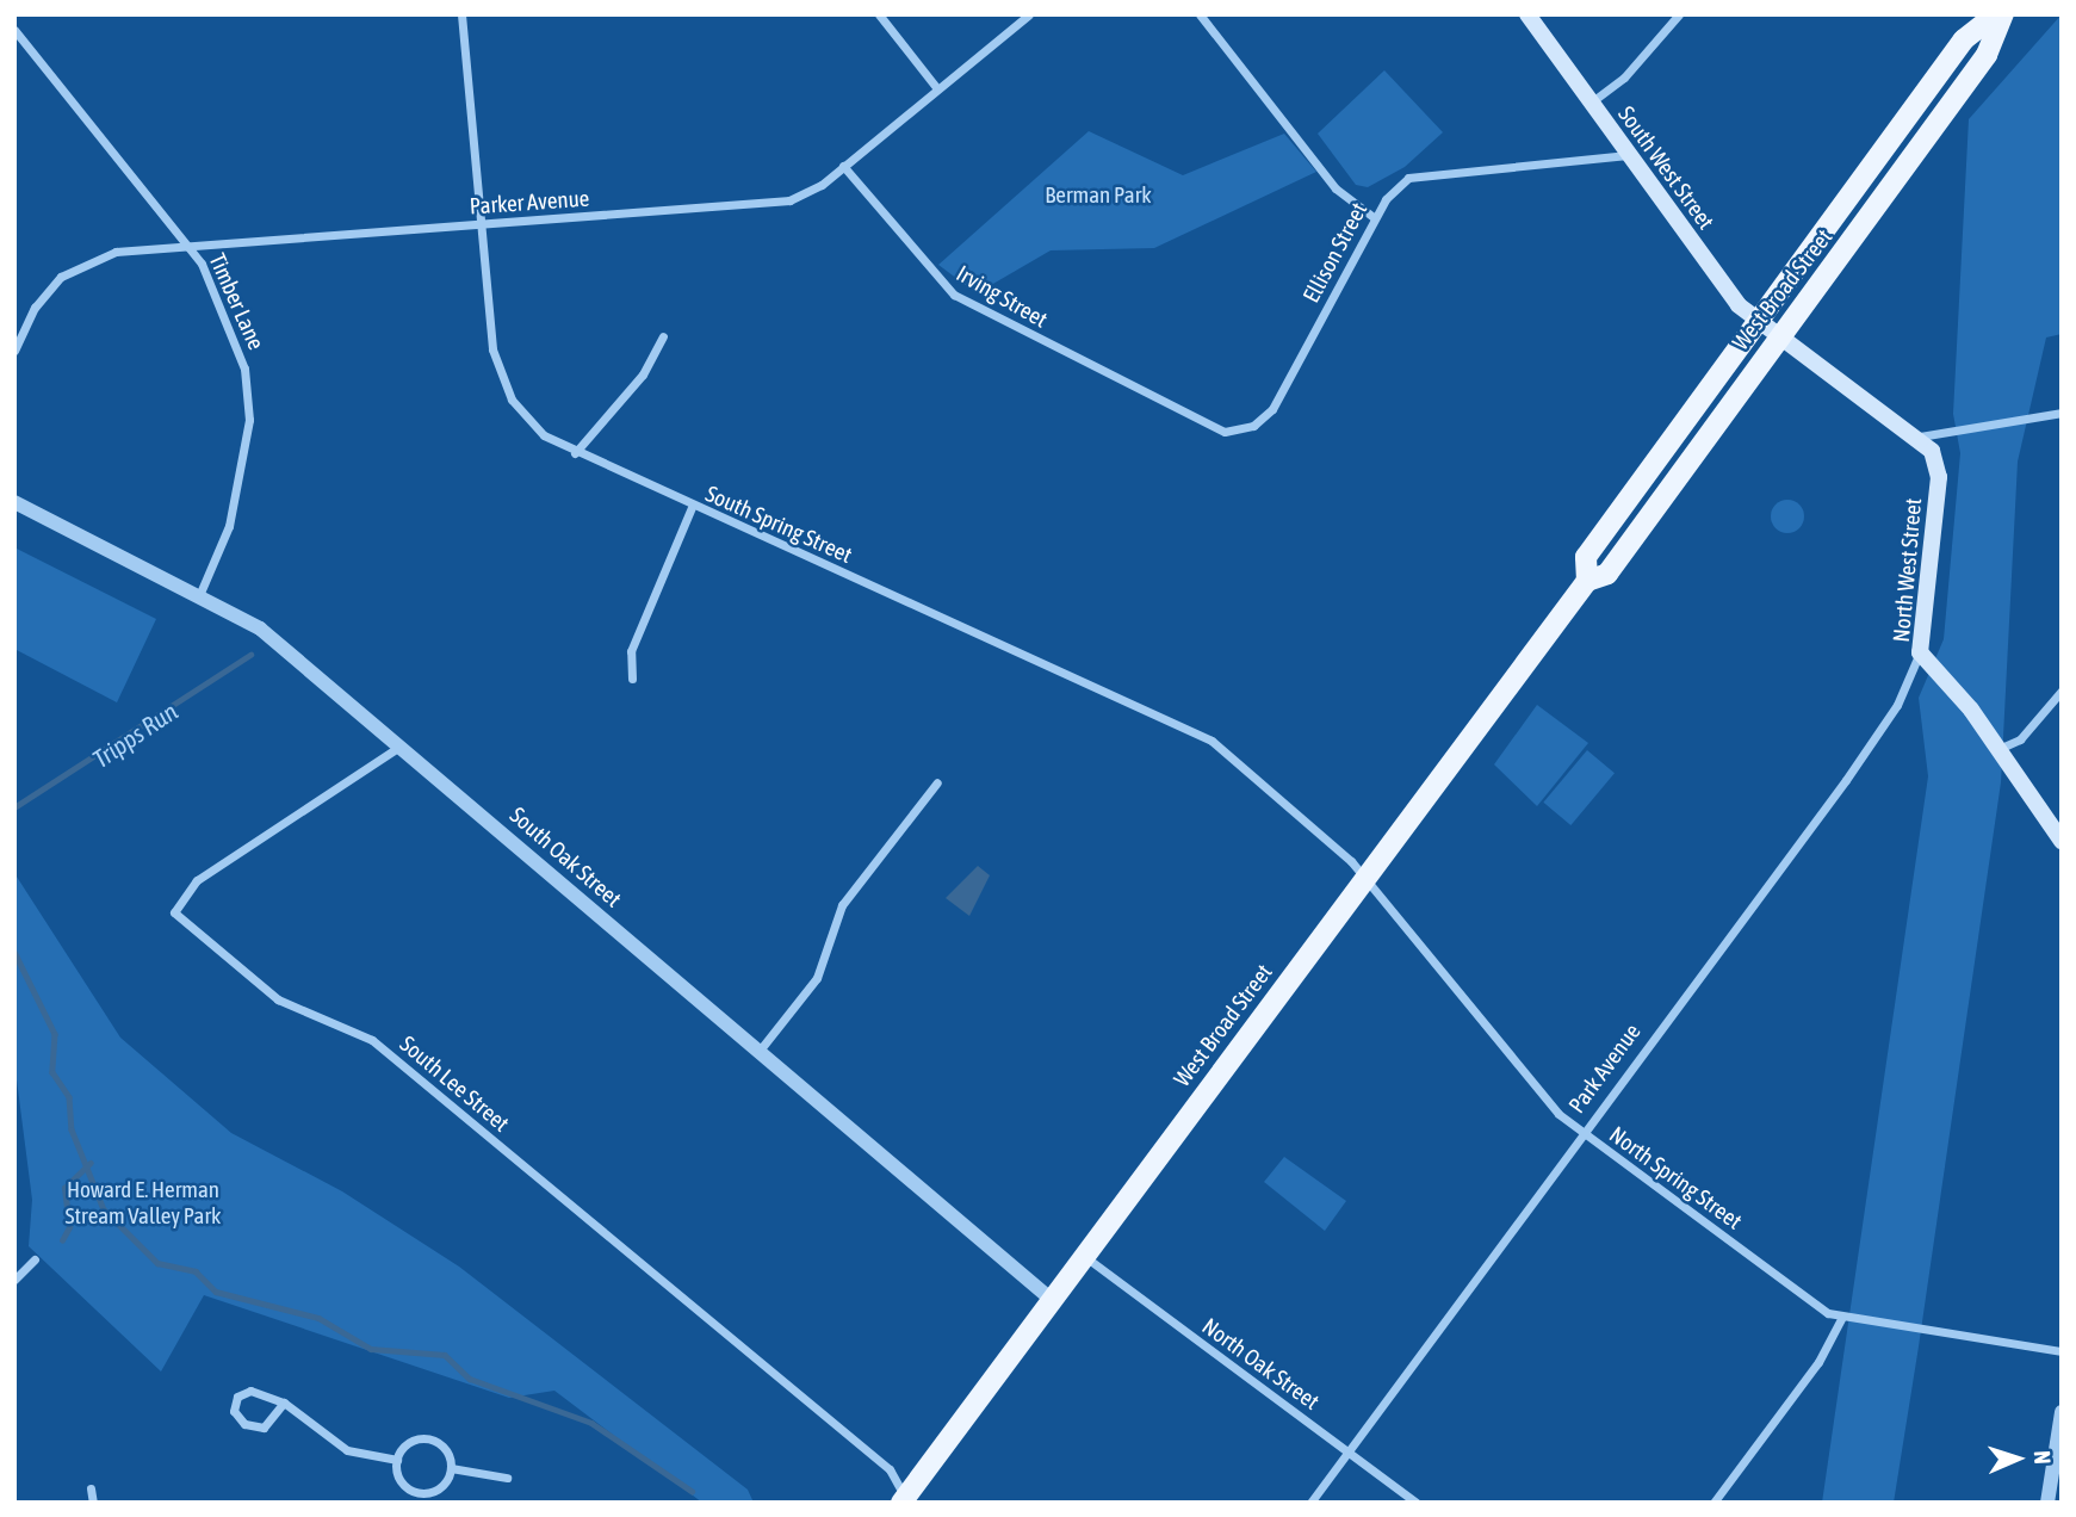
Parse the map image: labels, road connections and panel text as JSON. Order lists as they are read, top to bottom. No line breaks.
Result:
{"streets":{"main road":["South West Street","West Broad Street","North West Street"],"street":["Parker Avenue","Ellison Street","Irving Street","Timber Lane","South Spring Street","South Oak Street","Park Avenue","South Lee Street","North Spring Street","North Oak Street"]},"crossings":[["South West Street","Ellison Street"],["South West Street","West Broad Street"],["South West Street","North West Street"],["Parker Avenue","Irving Street"],["Parker Avenue","Timber Lane"],["Parker Avenue","South Spring Street"],["Ellison Street","Irving Street"],["West Broad Street","South Spring Street"],["West Broad Street","North West Street"],["West Broad Street","South Oak Street"],["West Broad Street","South Lee Street"],["West Broad Street","North Spring Street"],["West Broad Street","North Oak Street"],["Timber Lane","South Oak Street"],["South Spring Street","North Spring Street"],["North West Street","Park Avenue"],["South Oak Street","South Lee Street"],["Park Avenue","North Spring Street"],["Park Avenue","North Oak Street"]],"water":["Tripps Run"],"parks":["Berman Park","Howard E. Herman Stream Valley Park"],"north":"right"}
